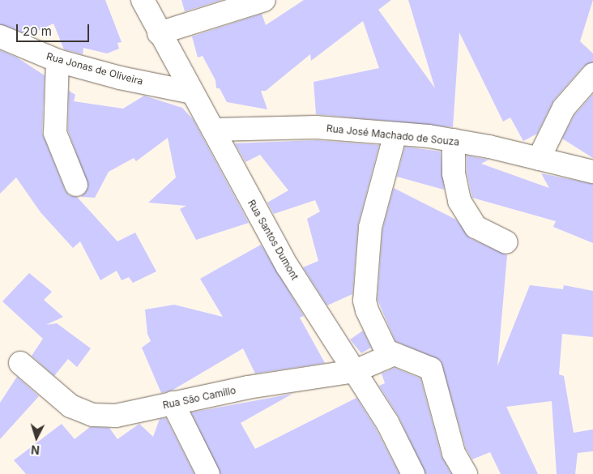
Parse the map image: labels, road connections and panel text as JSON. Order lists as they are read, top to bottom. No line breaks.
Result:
{"streets":{"street":["Rua Jonas de Oliveira","Rua José Machado de Souza","Rua Santos Dumont","Rua São Camillo"]},"crossings":[["Rua Jonas de Oliveira","Rua Santos Dumont"],["Rua José Machado de Souza","Rua Santos Dumont"],["Rua Santos Dumont","Rua São Camillo"]],"scale_bar":"20 m","north":"bottom"}
